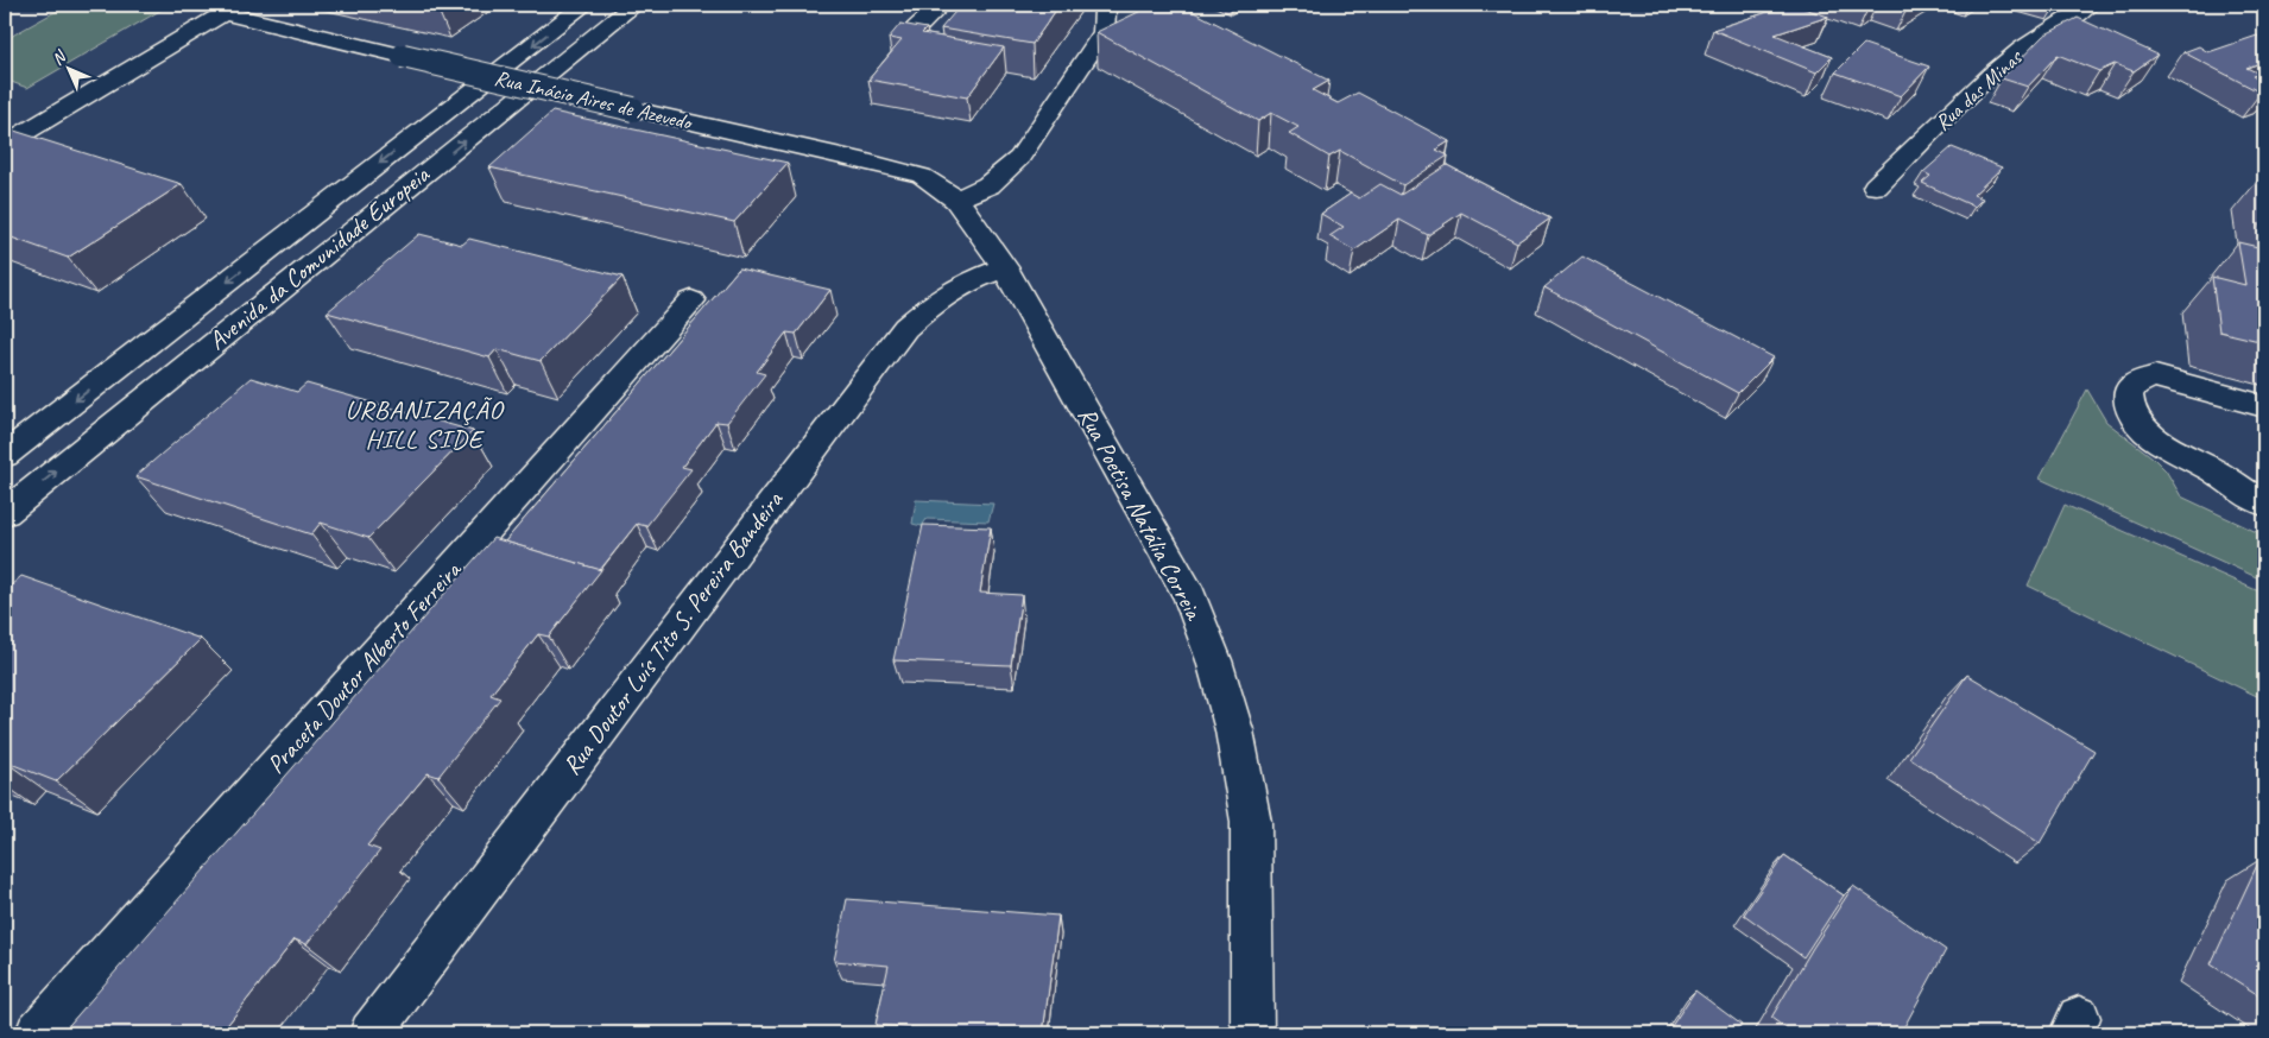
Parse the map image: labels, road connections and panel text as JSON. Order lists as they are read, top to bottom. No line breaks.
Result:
{"streets":{"street":["Rua das Minas","Rua Inácio Aires de Azevedo","Avenida da Comunidade Europeia","Rua Poetisa Natália Correia","Rua Doutor Luís Tito S. Pereira Bandeira","Praceta Doutor Alberto Ferreira"]},"crossings":[["Rua Inácio Aires de Azevedo","Rua Poetisa Natália Correia"],["Rua Poetisa Natália Correia","Rua Doutor Luís Tito S. Pereira Bandeira"]],"districts":["URBANIZAÇÃO HILL SIDE"],"north":"top left"}
